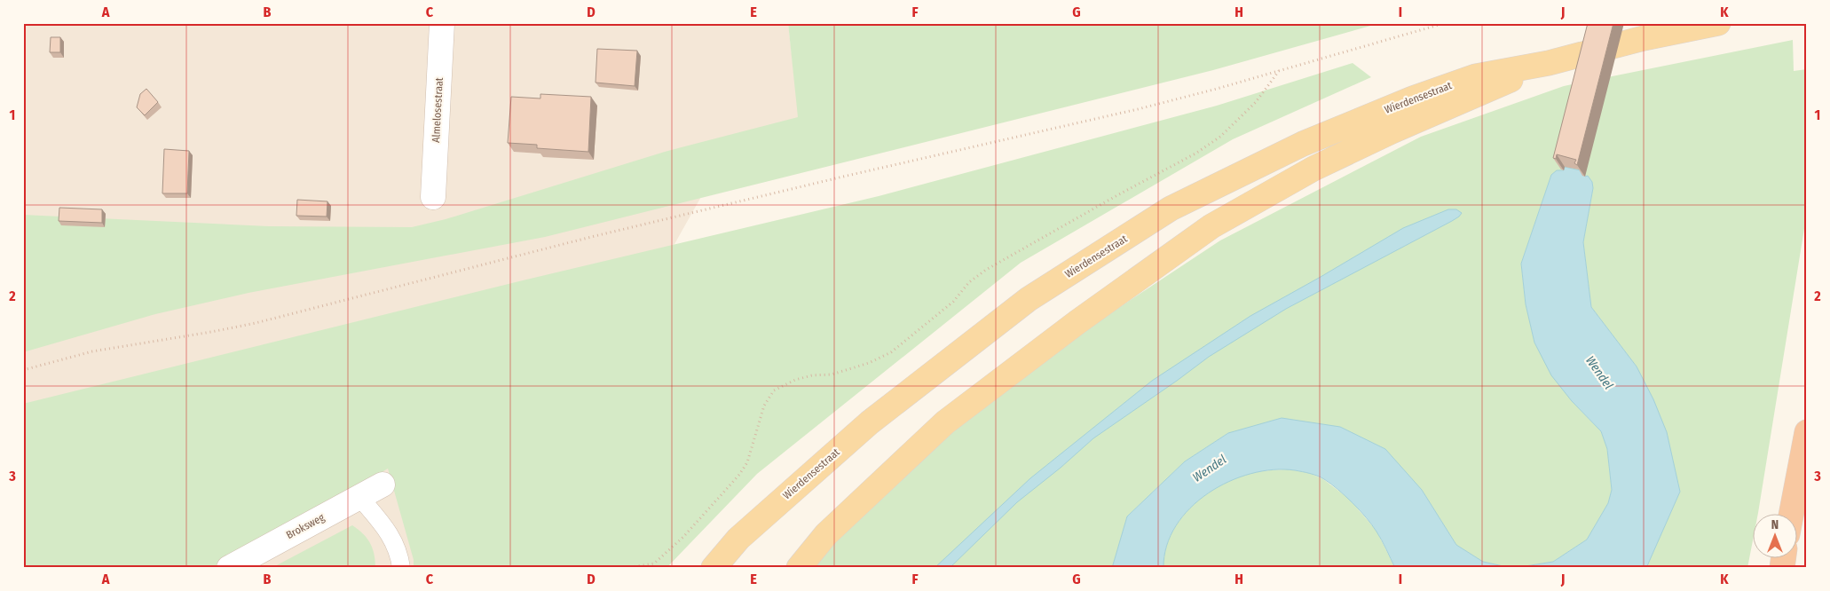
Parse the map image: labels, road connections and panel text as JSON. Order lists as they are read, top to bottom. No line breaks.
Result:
{"streets":{"main road":["Wierdensestraat"],"street":["Almelosestraat","Broksweg"]},"water":["Wendel"],"north":"top","grid":{"columns":["A","B","C","D","E","F","G","H","I","J","K"],"rows":["1","2","3"]}}
